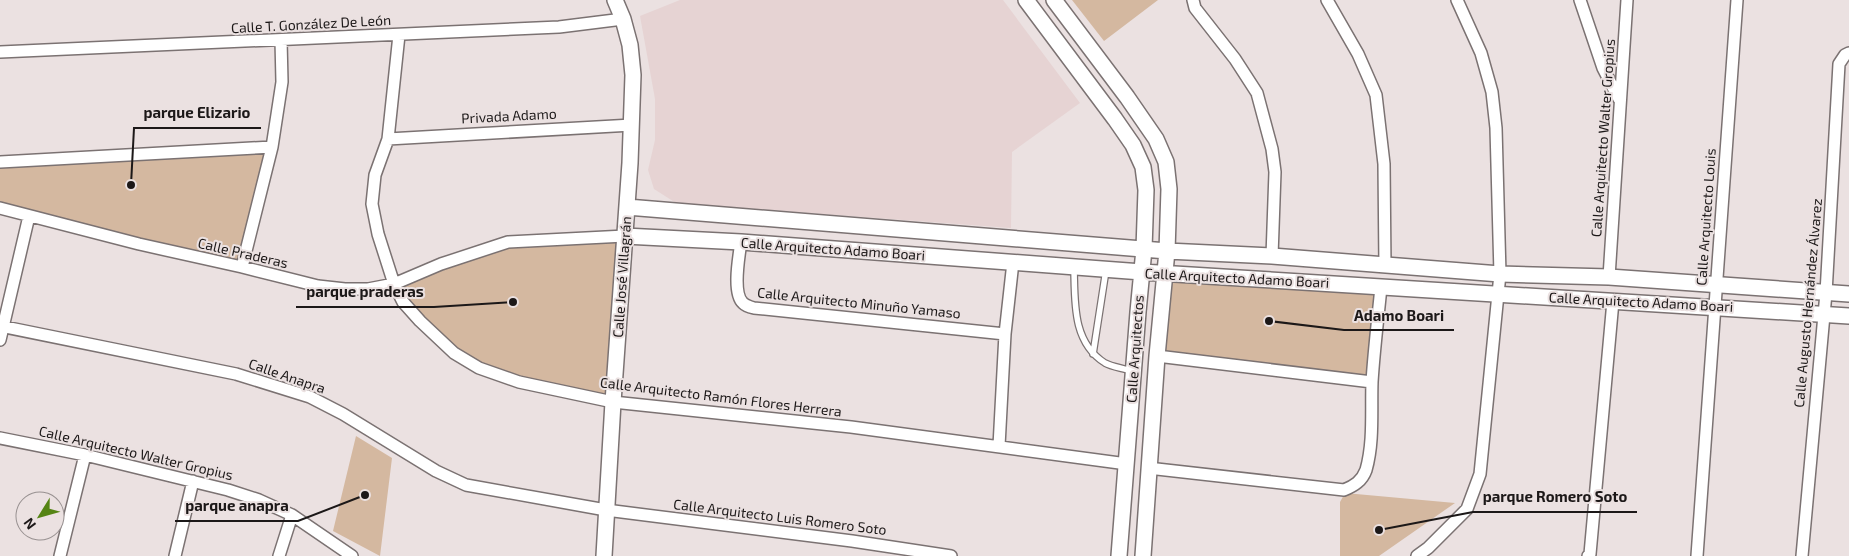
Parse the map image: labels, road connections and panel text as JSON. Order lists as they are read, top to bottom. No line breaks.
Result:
{"streets":{"street":["Calle T. González De León","Privada Adamo","Calle Arquitecto Walter Gropius","Calle Arquitecto Louis","Calle Arquitecto Adamo Boari","Calle Praderas","Calle José Villagrán","Calle Arquitecto Minuño Yamaso","Calle Augusto Hernández Álvarez","Calle Arquitectos","Calle Anapra","Calle Arquitecto Ramón Flores Herrera","Calle Arquitecto Luis Romero Soto"]},"crossings":[["Calle T. González De León","Calle José Villagrán"],["Calle T. González De León","Calle Arquitecto Ramón Flores Herrera"],["Privada Adamo","Calle José Villagrán"],["Privada Adamo","Calle Arquitecto Ramón Flores Herrera"],["Calle Arquitecto Walter Gropius","Calle Arquitecto Adamo Boari"],["Calle Arquitecto Louis","Calle Arquitecto Adamo Boari"],["Calle Arquitecto Adamo Boari","Calle Praderas"],["Calle Arquitecto Adamo Boari","Calle José Villagrán"],["Calle Arquitecto Adamo Boari","Calle Arquitecto Minuño Yamaso"],["Calle Arquitecto Adamo Boari","Calle Augusto Hernández Álvarez"],["Calle Arquitecto Adamo Boari","Calle Arquitectos"],["Calle Praderas","Calle José Villagrán"],["Calle Praderas","Calle Arquitecto Ramón Flores Herrera"],["Calle José Villagrán","Calle Anapra"],["Calle José Villagrán","Calle Arquitecto Ramón Flores Herrera"],["Calle José Villagrán","Calle Arquitecto Luis Romero Soto"],["Calle Arquitectos","Calle Arquitecto Ramón Flores Herrera"],["Calle Anapra","Calle Arquitecto Luis Romero Soto"]],"places":["parque Elizario","parque praderas","Adamo Boari","parque anapra","parque Romero Soto"],"north":"bottom left"}
